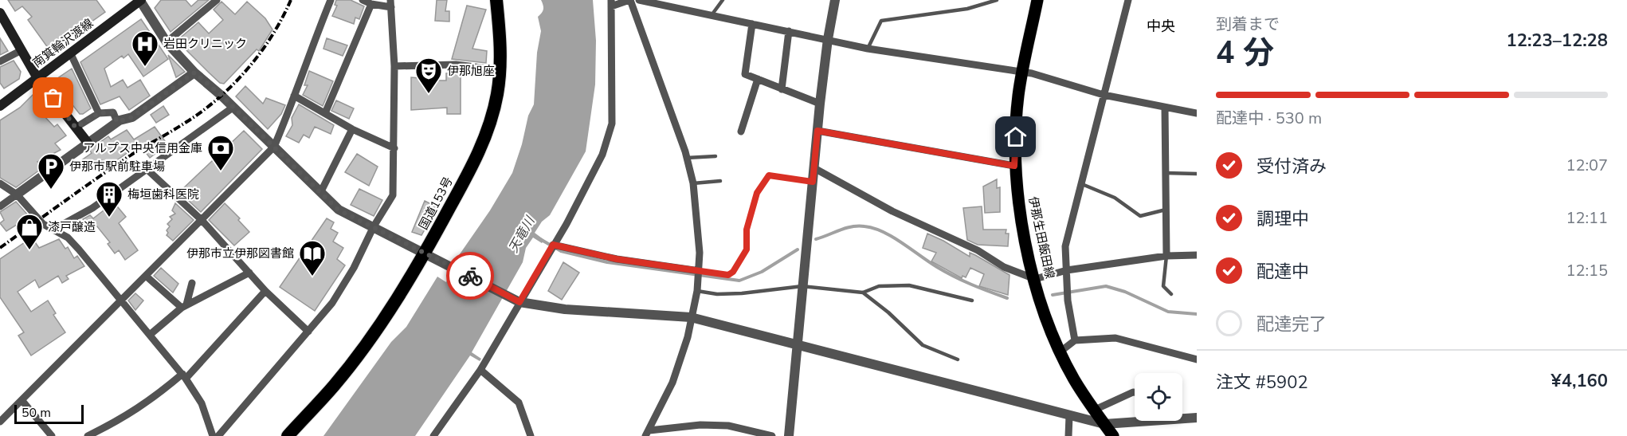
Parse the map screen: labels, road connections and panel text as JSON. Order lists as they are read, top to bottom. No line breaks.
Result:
{"streets":{"highway":["国道153号"],"main road":["南箕輪沢渡線","伊那生田飯田線"]},"districts":["中央"],"water":["天竜川"],"places":{"hospital":["岩田クリニック"],"theatre":["伊那旭座"],"bank":["アルプス中央信用金庫"],"parking":["伊那市駅前駐車場"],"building":["梅垣歯科医院"],"shop":["漆戸醸造"],"library":["伊那市立伊那図書館"]},"scale_bar":"50 m","page":{"heading":["4 分","到着まで","12:23–12:28"],"panel":["注文 #5902","¥4,160"],"bar":"配達中 · 530 m","list":[["受付済み","12:07"],["調理中","12:11"],["配達中","12:15"],"配達完了"],"scale":"50 m"}}
